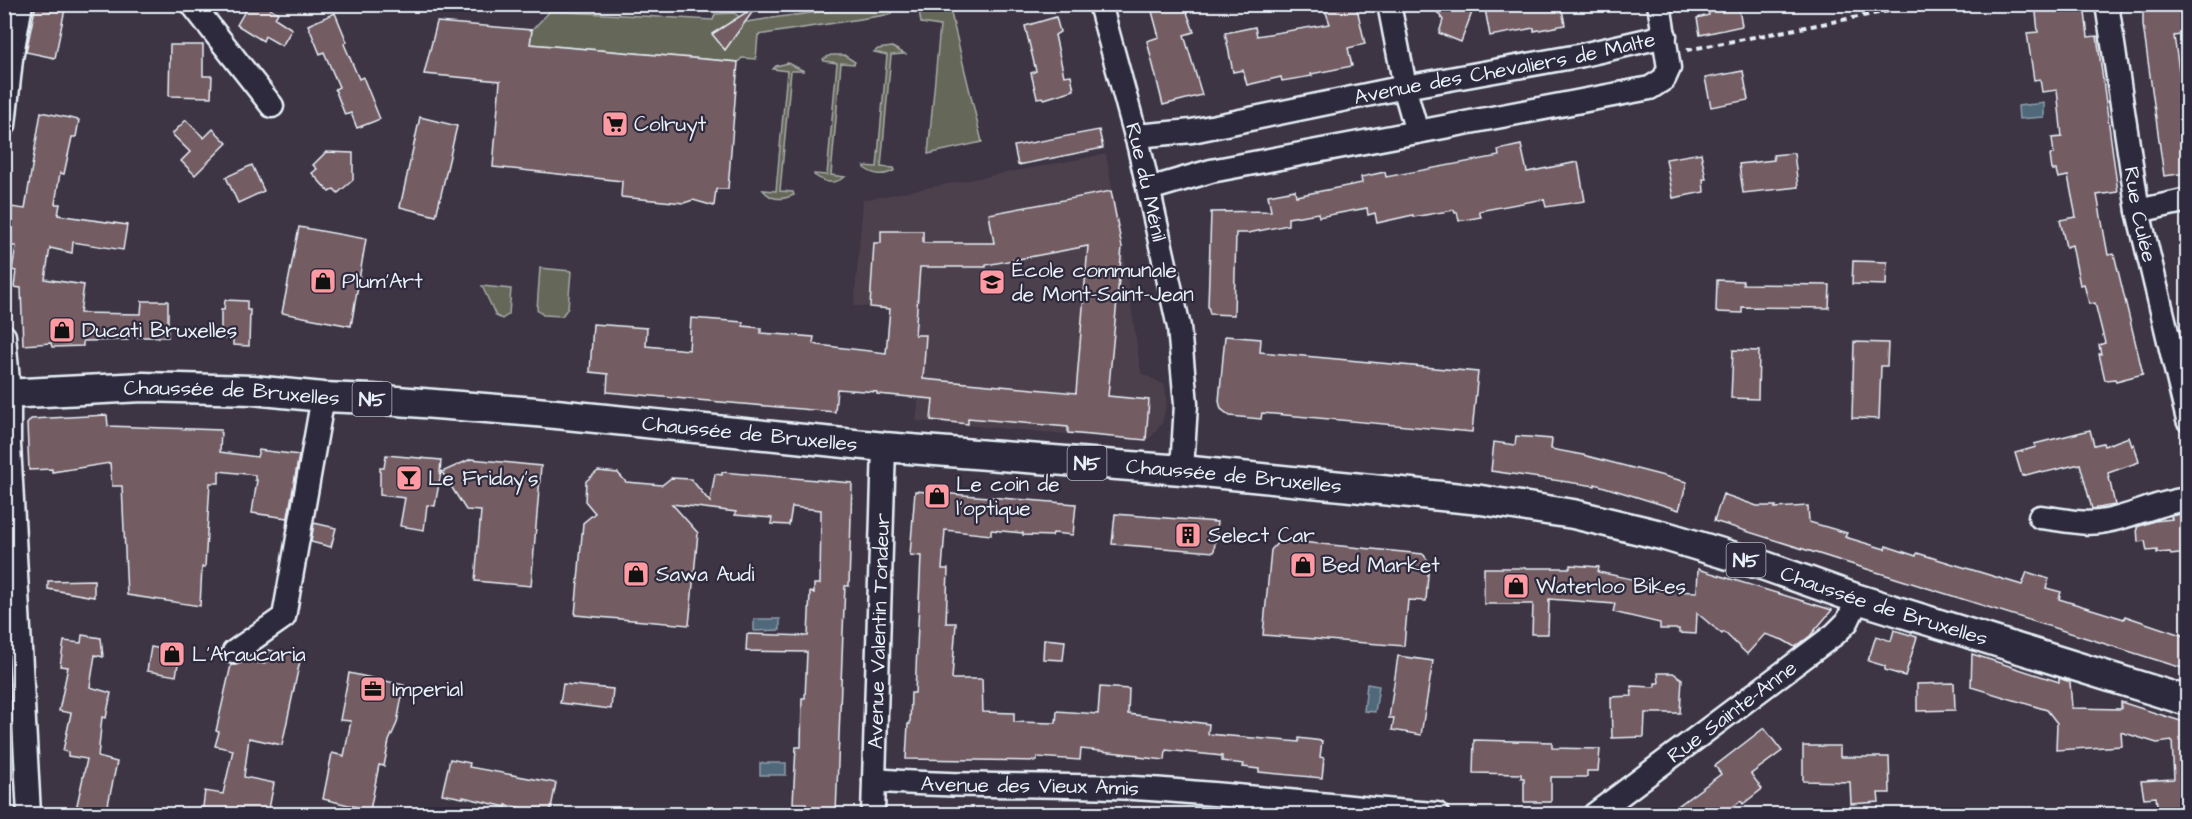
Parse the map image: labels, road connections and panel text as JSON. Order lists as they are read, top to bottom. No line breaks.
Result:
{"streets":{"main road":["Chaussée de Bruxelles","N5"],"street":["Avenue des Chevaliers de Malte","Rue du Ménil","Rue Culée","Avenue Valentin Tondeur","Rue Sainte-Anne","Avenue des Vieux Amis"]},"crossings":[["Avenue des Chevaliers de Malte","Rue du Ménil"],["Rue du Ménil","Chaussée de Bruxelles"],["Chaussée de Bruxelles","Avenue Valentin Tondeur"],["Chaussée de Bruxelles","Rue Sainte-Anne"],["Avenue Valentin Tondeur","Avenue des Vieux Amis"]],"places":{"supermarket":["Colruyt"],"shop":["Plum'Art","Ducati Bruxelles","Le coin de l'optique","Bed Market","Sawa Audi","Waterloo Bikes","L'Araucaria"],"school or university":["École communale de Mont-Saint-Jean"],"bar":["Le Friday's"],"building":["Select Car"],"office":["Imperial"]}}
